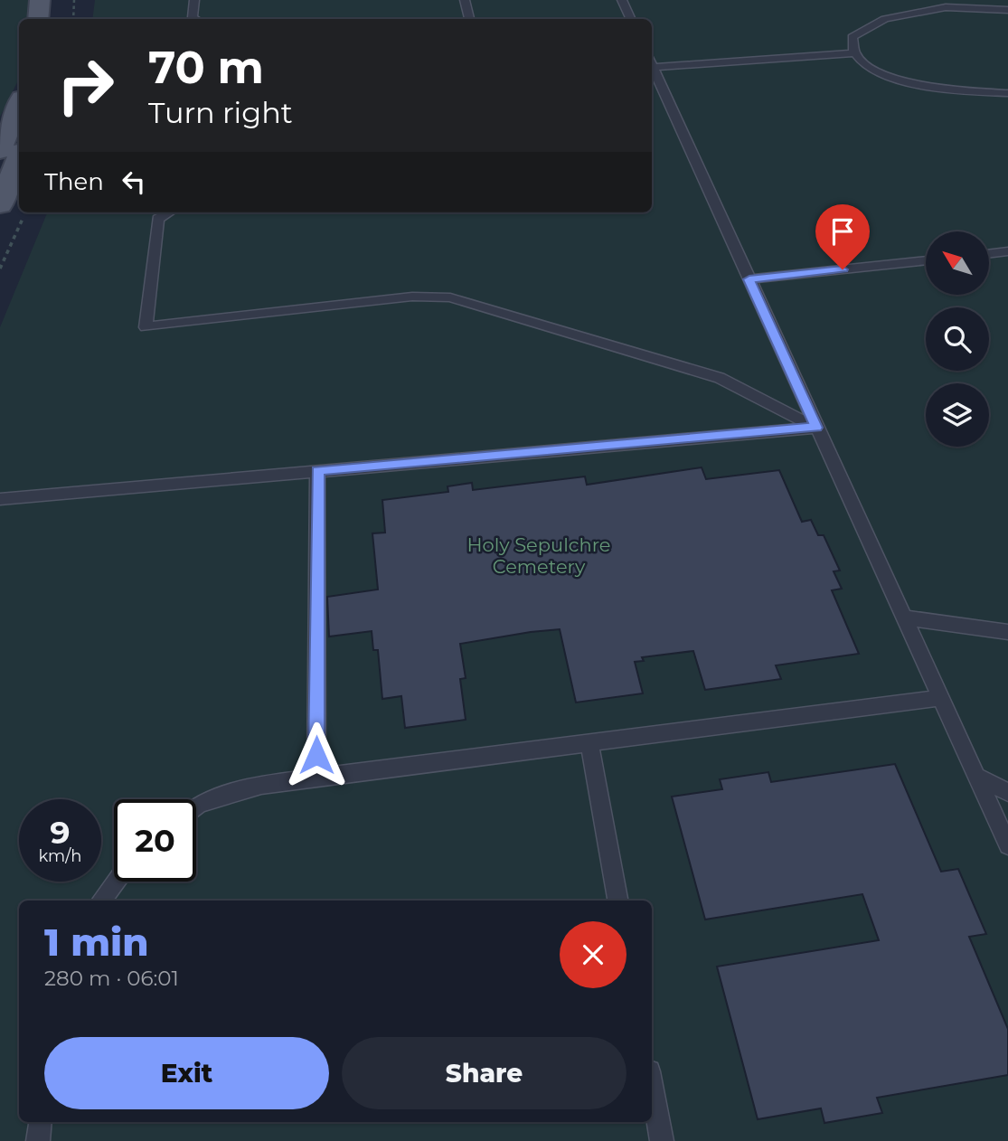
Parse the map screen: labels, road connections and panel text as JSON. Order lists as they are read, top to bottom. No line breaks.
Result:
{"parks":["Holy Sepulchre Cemetery"],"north":"top left","page":{"turn":["70 m","Turn right"],"then":"Then","speed":"9 km/h","limit":"20","heading":["1 min","280 m · 06:01"],"buttons":["Exit","Share"]}}
